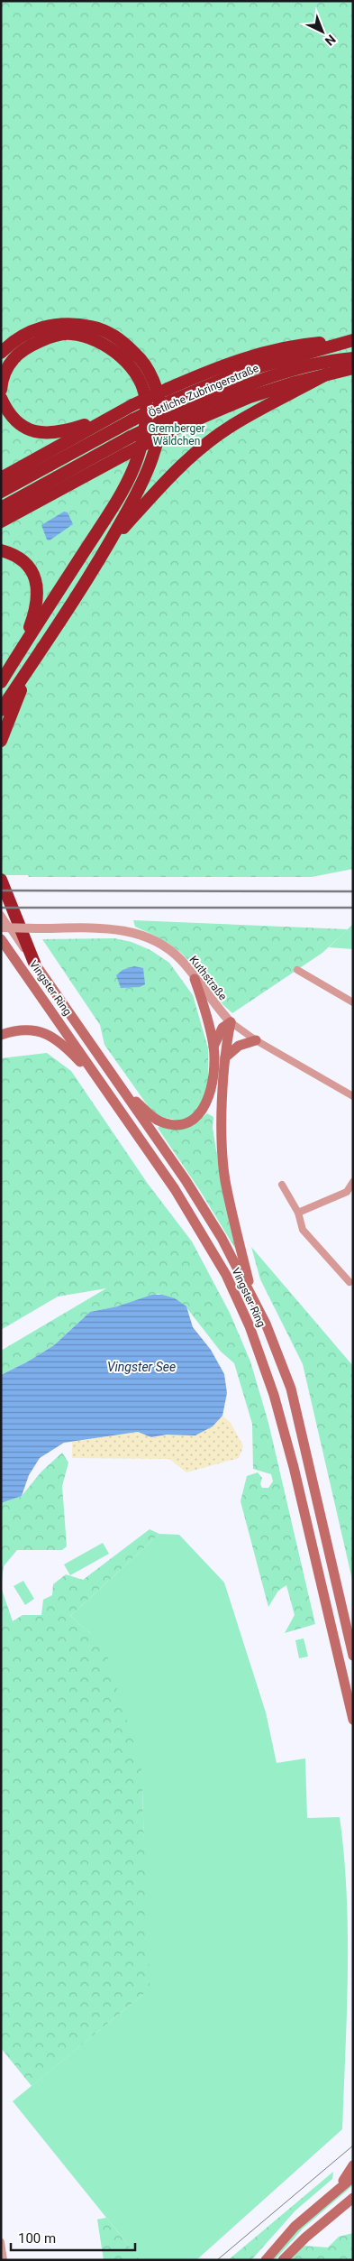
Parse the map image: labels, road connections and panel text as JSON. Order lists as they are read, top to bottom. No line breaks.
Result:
{"streets":{"highway":["Östliche Zubringerstraße"],"main road":["Vingster Ring"],"street":["Kuthstraße"]},"water":["Vingster See"],"parks":["Gremberger Wäldchen"],"scale_bar":"100 m","north":"bottom right"}
